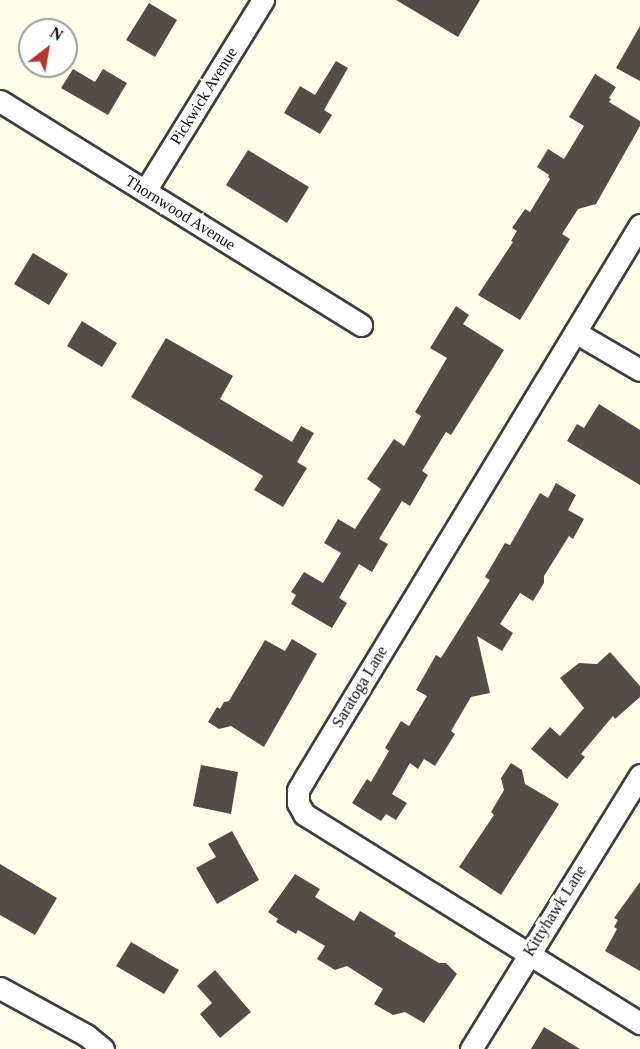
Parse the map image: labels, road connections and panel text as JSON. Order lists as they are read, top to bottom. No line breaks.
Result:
{"streets":{"street":["Pickwick Avenue","Thornwood Avenue","Saratoga Lane","Kittyhawk Lane"]},"crossings":[["Pickwick Avenue","Thornwood Avenue"],["Saratoga Lane","Kittyhawk Lane"]],"north":"top right"}
